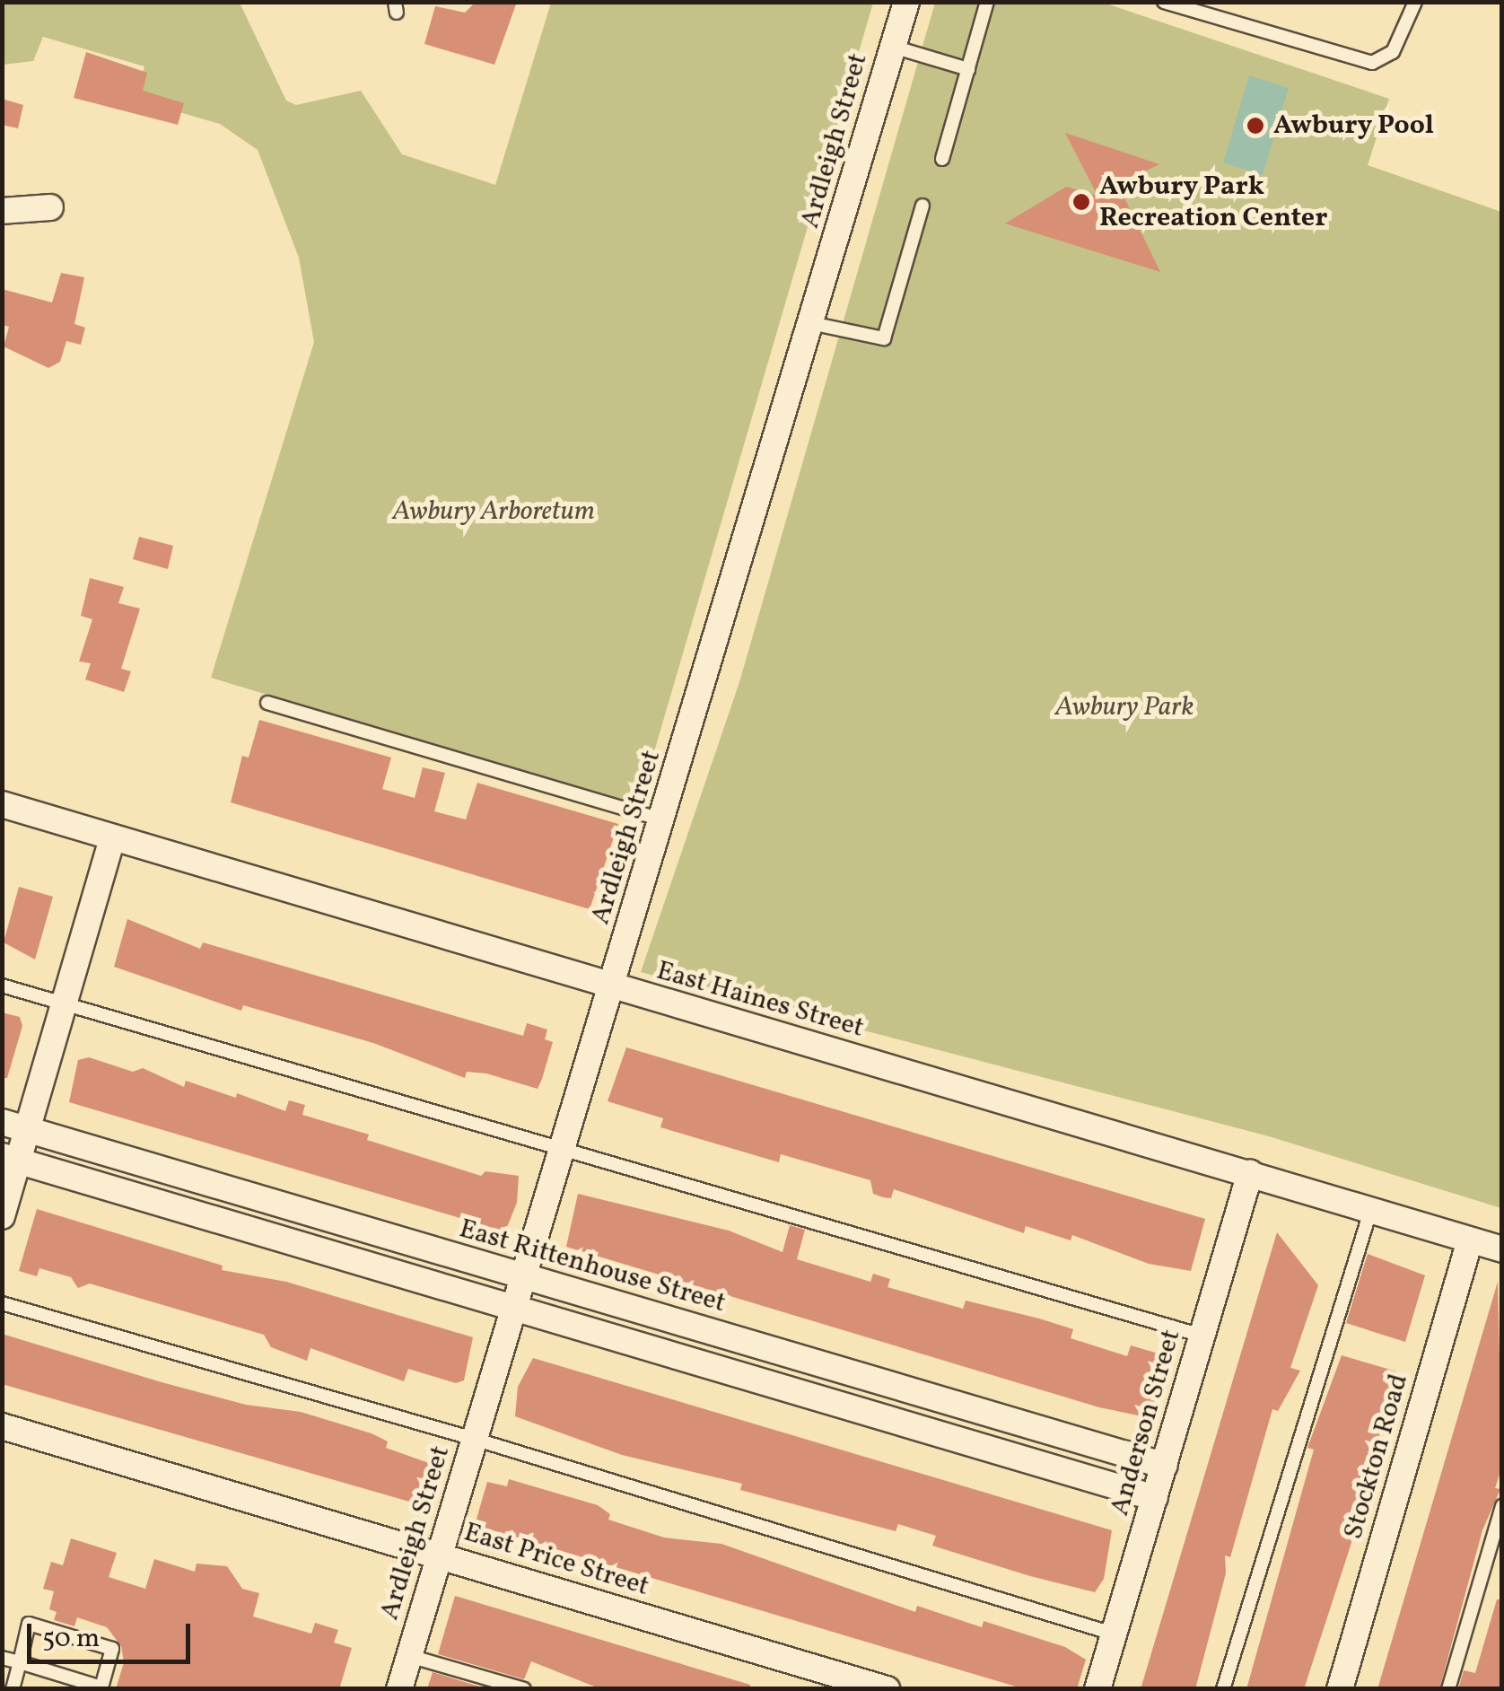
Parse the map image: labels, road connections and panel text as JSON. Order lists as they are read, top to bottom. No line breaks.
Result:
{"streets":{"street":["Ardleigh Street","East Haines Street","East Rittenhouse Street","Anderson Street","Stockton Road","East Price Street"]},"crossings":[["Ardleigh Street","East Haines Street"],["Ardleigh Street","East Rittenhouse Street"],["Ardleigh Street","East Price Street"],["East Haines Street","Anderson Street"],["East Haines Street","Stockton Road"],["East Rittenhouse Street","Anderson Street"]],"parks":["Awbury Arboretum","Awbury Park"],"places":["Awbury Pool","Awbury Park Recreation Center"],"scale_bar":"50 m"}
